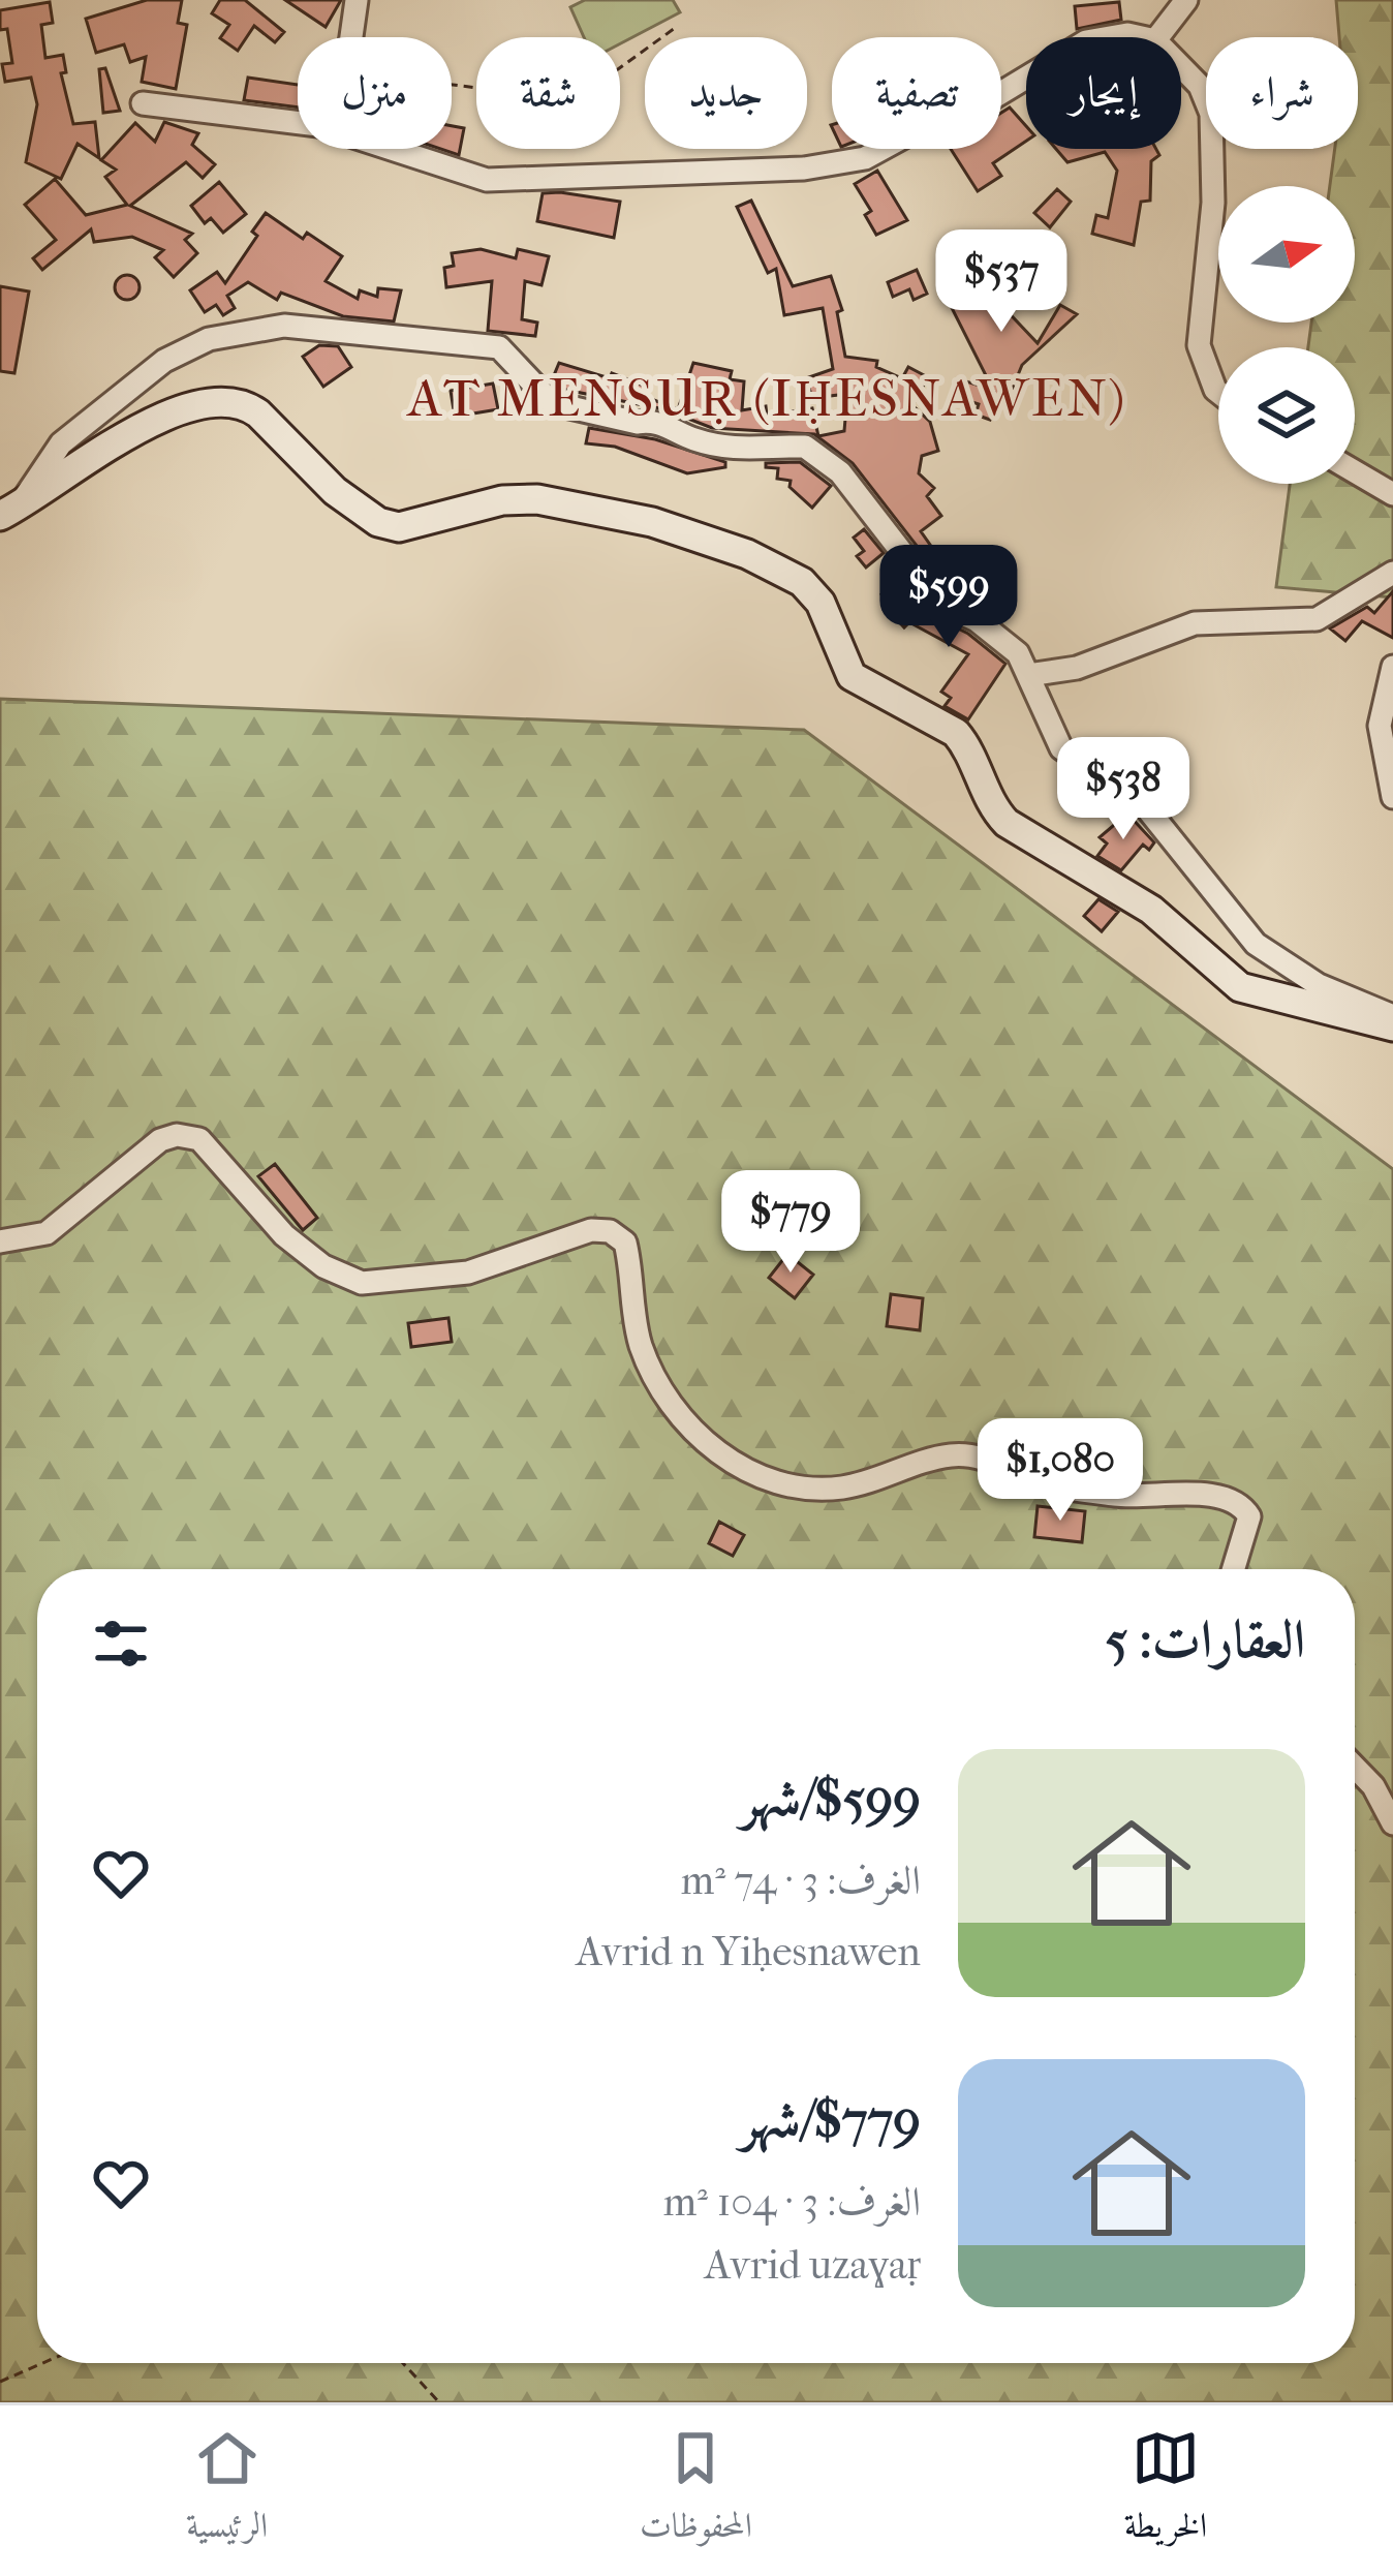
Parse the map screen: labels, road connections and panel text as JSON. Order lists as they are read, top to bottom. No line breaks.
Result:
{"districts":["AT MENSUṚ (IḤESNAWEN)"],"north":"right","page":{"chip":["شراء","إيجار","تصفية","جديد","شقة","منزل"],"price":["$537","$599","$538","$779","$1,080"],"heading":"العقارات: 5","list":[{"name":"$599/شهر","note":"الغرف: 3 · 74 m² · Avrid n Yiḥesnawen"},{"name":"$779/شهر","note":"الغرف: 3 · 104 m² · Avrid uzaɣaṛ"}],"tabs":["الخريطة","المحفوظات","الرئيسية"]}}
